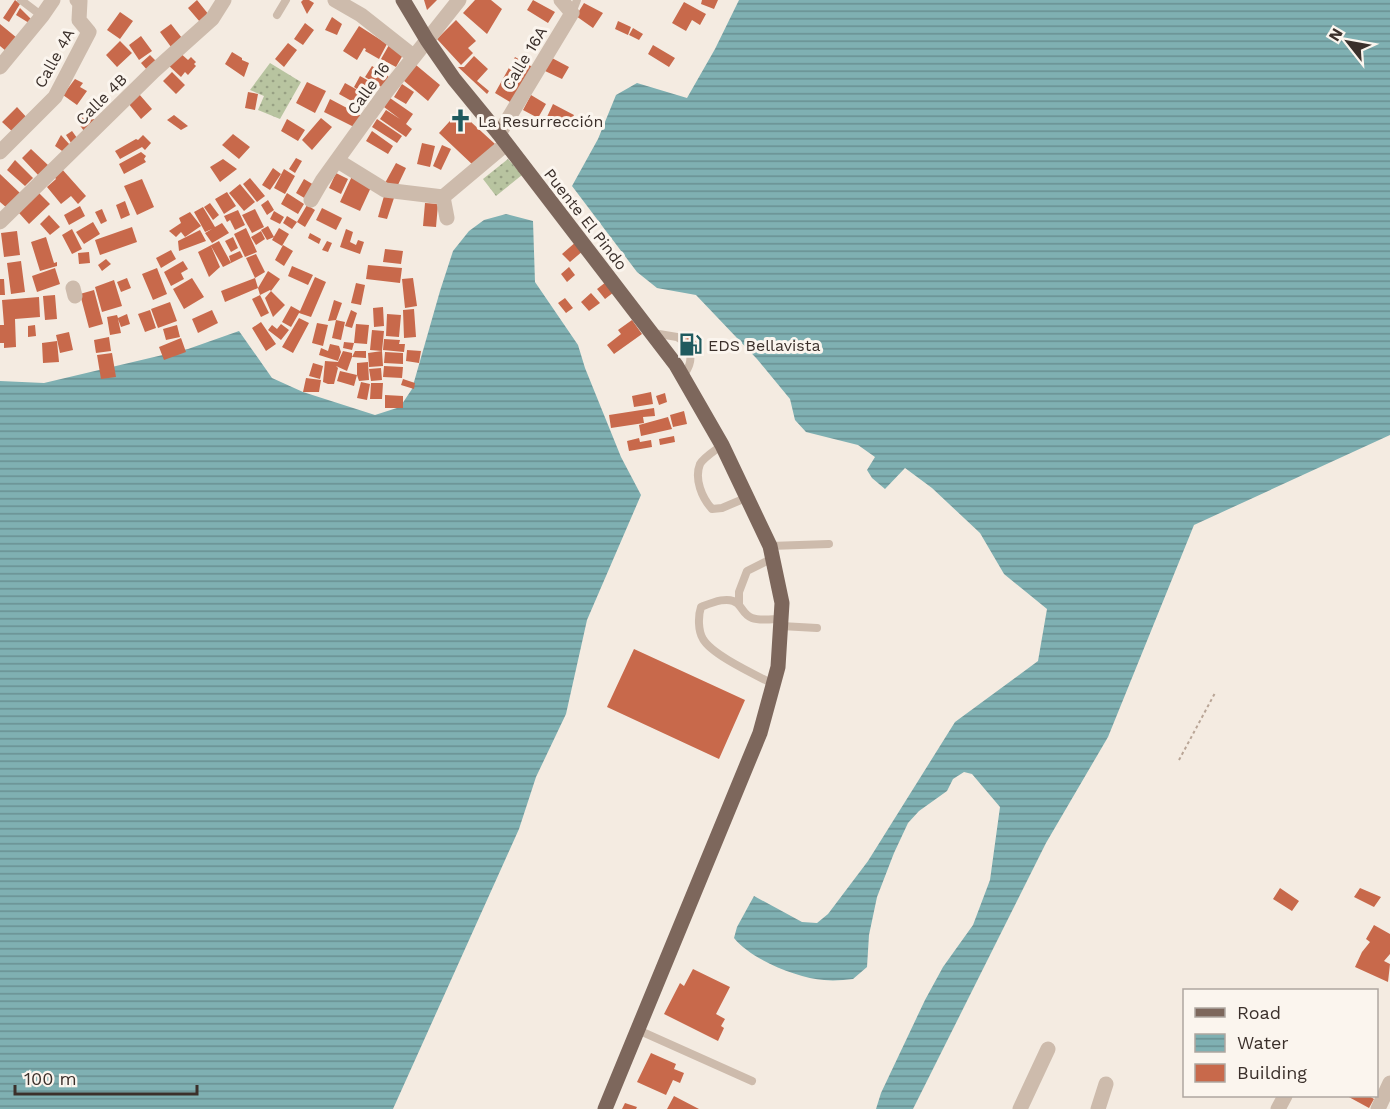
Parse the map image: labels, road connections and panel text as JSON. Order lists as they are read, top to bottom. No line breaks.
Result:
{"streets":{"main road":["Puente El Pindo"],"street":["Calle 4A","Calle 16A","Calle 16","Calle 4B"]},"crossings":[["Calle 16A","Puente El Pindo"],["Calle 16","Puente El Pindo"]],"places":{"church":["La Resurrección"],"fuel station":["EDS Bellavista"]},"legend":["Road","Water","Building"],"scale_bar":"100 m","north":"top left"}
